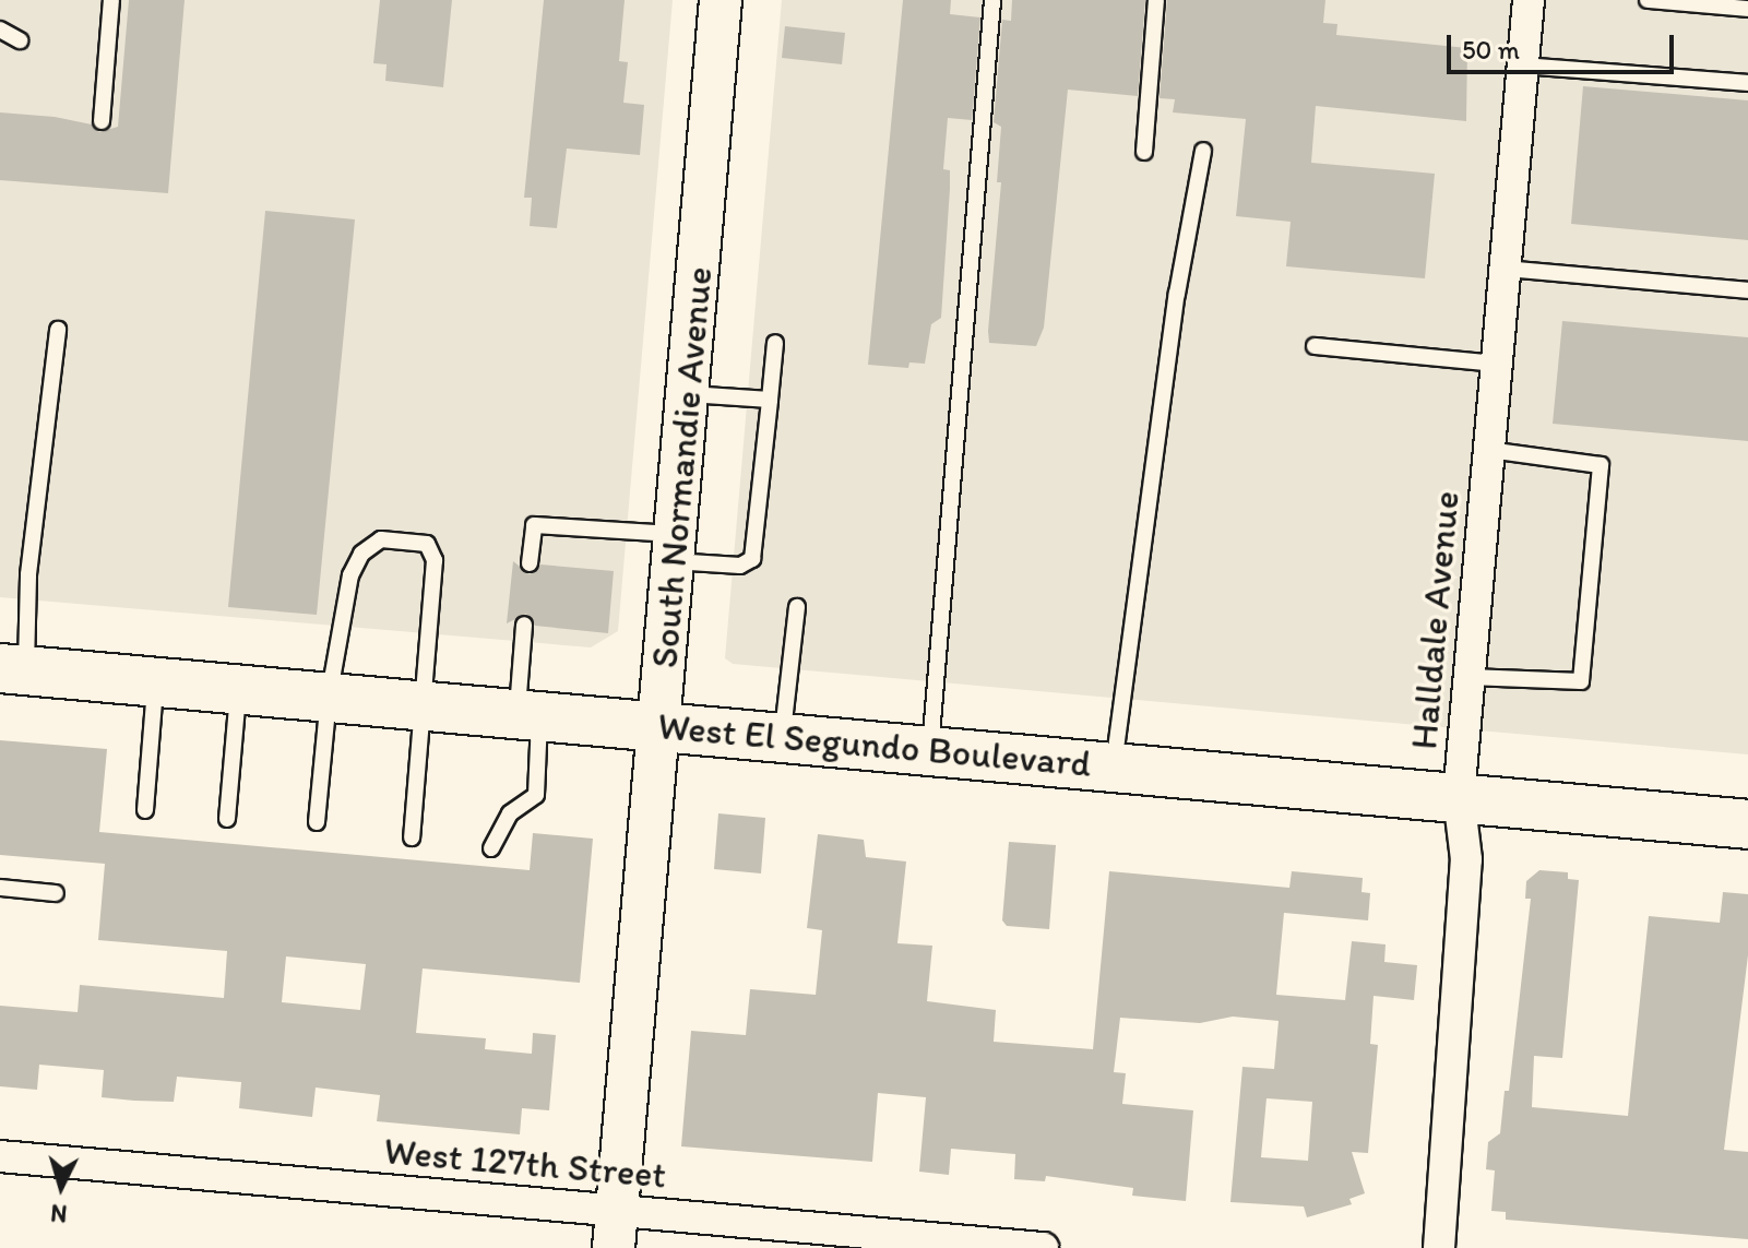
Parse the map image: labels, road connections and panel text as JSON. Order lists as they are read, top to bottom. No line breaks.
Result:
{"streets":{"main road":["South Normandie Avenue","West El Segundo Boulevard"],"street":["Halldale Avenue","West 127th Street"]},"crossings":[["South Normandie Avenue","West El Segundo Boulevard"],["South Normandie Avenue","West 127th Street"],["Halldale Avenue","West El Segundo Boulevard"]],"scale_bar":"50 m","north":"bottom"}
